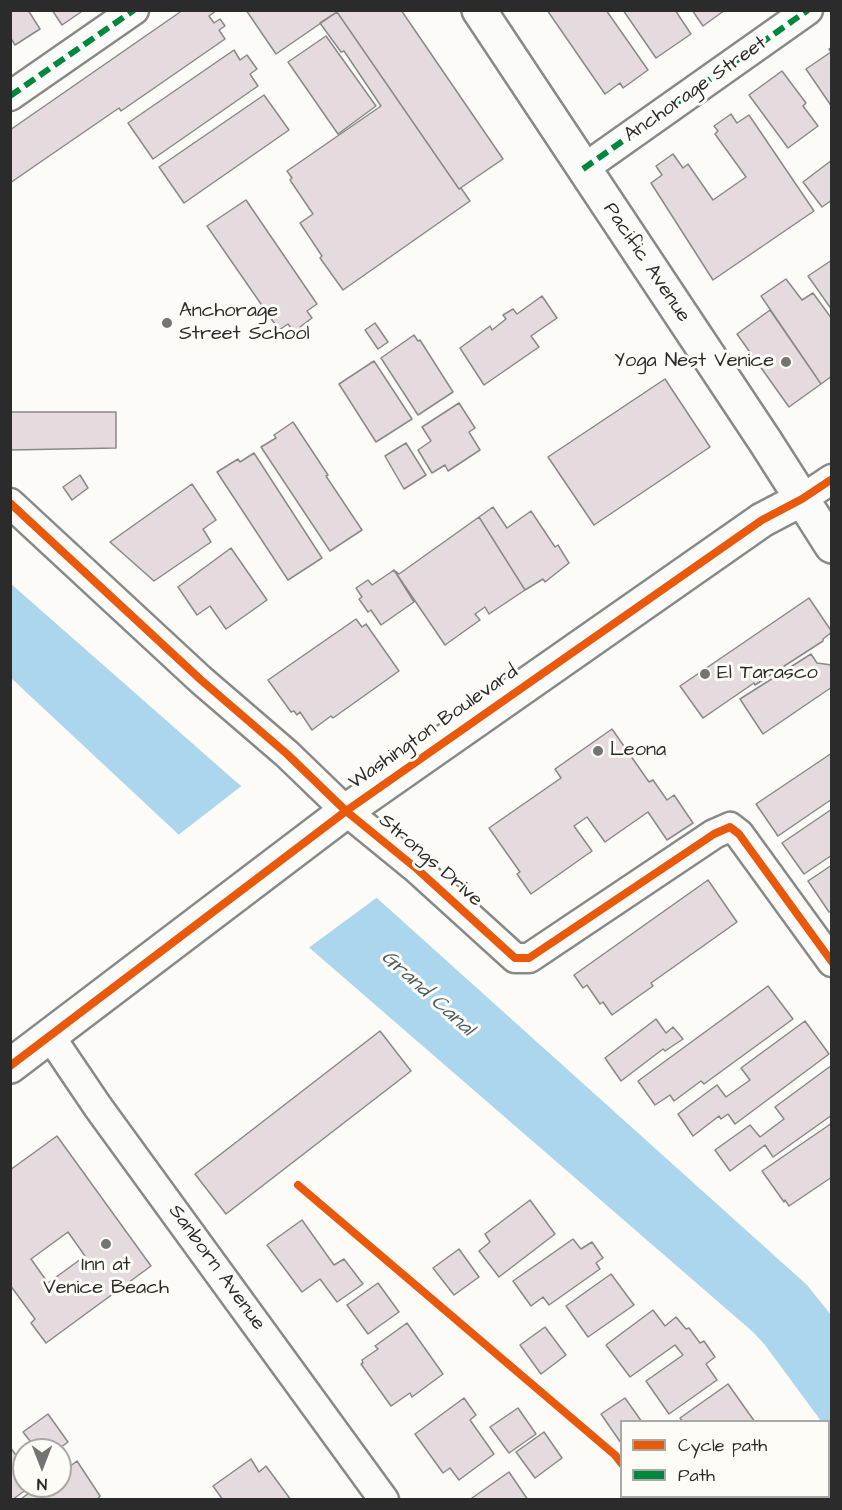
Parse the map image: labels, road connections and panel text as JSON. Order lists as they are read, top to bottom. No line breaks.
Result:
{"streets":{"main road":["Pacific Avenue","Washington Boulevard"],"street":["Anchorage Street","Strongs Drive","Sanborn Avenue"]},"crossings":[["Anchorage Street","Pacific Avenue"],["Pacific Avenue","Washington Boulevard"],["Washington Boulevard","Strongs Drive"],["Washington Boulevard","Sanborn Avenue"]],"water":["Grand Canal"],"places":["Anchorage Street School","Yoga Nest Venice","El Tarasco","Leona","Inn at Venice Beach"],"legend":["Cycle path","Path"],"north":"bottom"}
